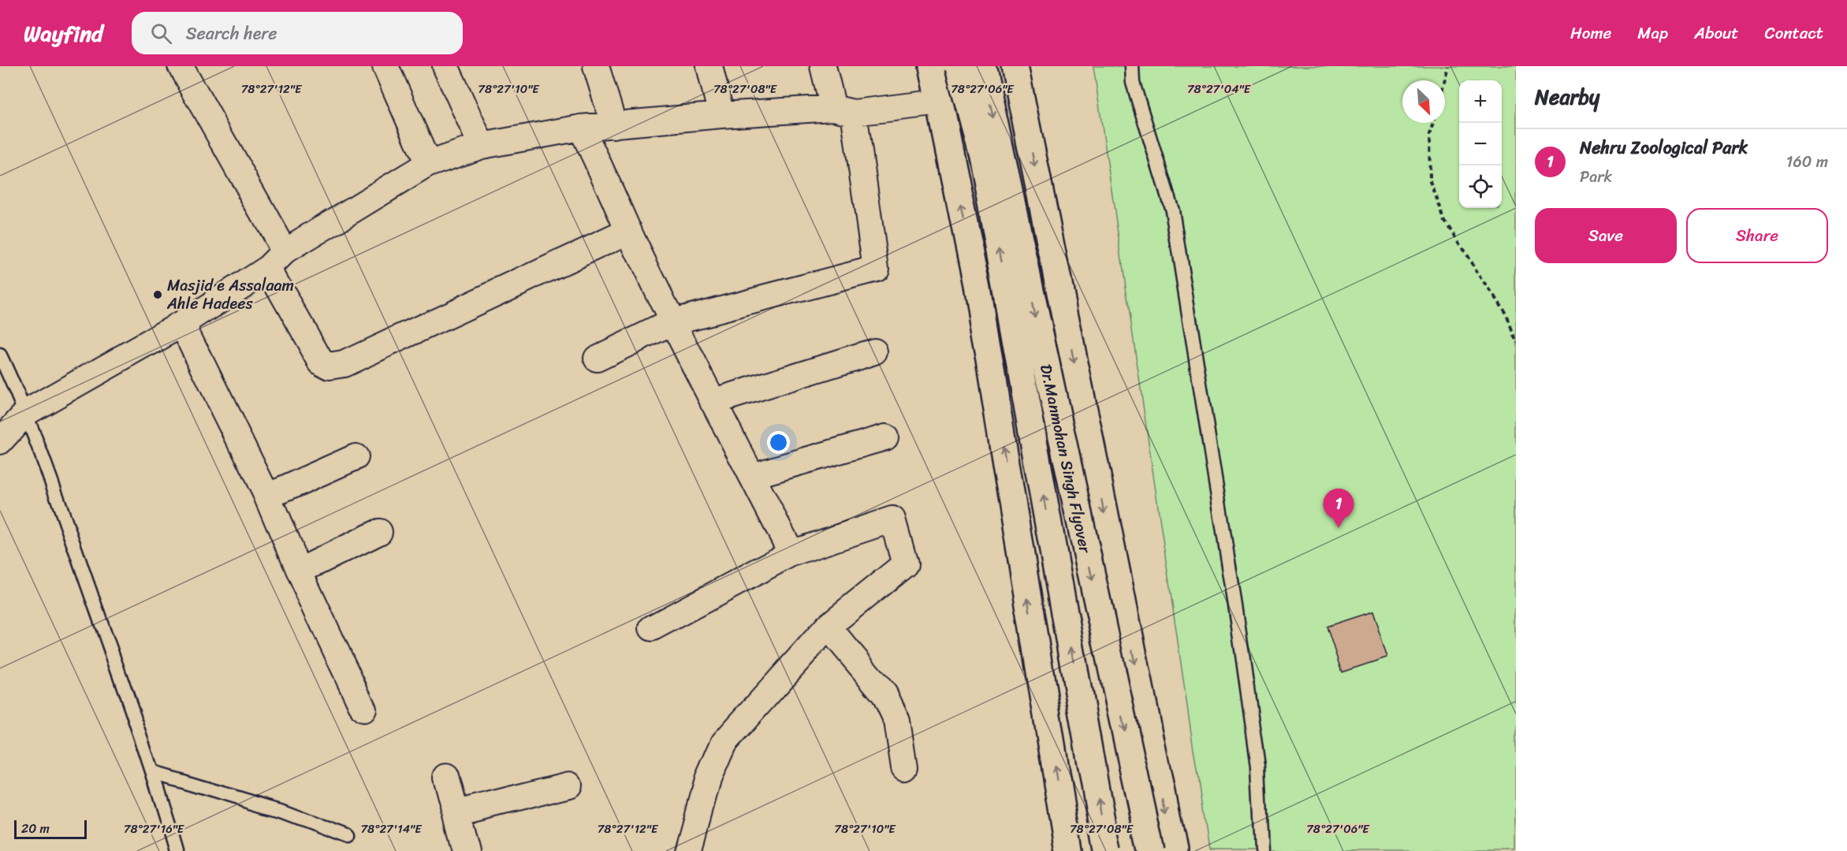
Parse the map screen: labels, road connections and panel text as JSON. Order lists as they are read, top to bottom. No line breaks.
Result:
{"streets":{"main road":["Dr.Manmohan Singh Flyover"]},"places":["Masjid e Assalaam Ahle Hadees"],"scale_bar":"20 m","north":"bottom right","page":{"header":"Wayfind","search":"Search here","nav":["Home","Map","About","Contact"],"heading":"Nearby","map_buttons":["+","−"],"list":[{"mark":"1","name":"Nehru Zoological Park","note":"Park","value":"160 m"}],"buttons":["Save","Share"],"pins":"1","scale":"20 m"},"coordinates":["78°27'12\"E","78°27'10\"E","78°27'08\"E","78°27'06\"E","78°27'04\"E","78°27'14\"E","78°27'16\"E"]}
